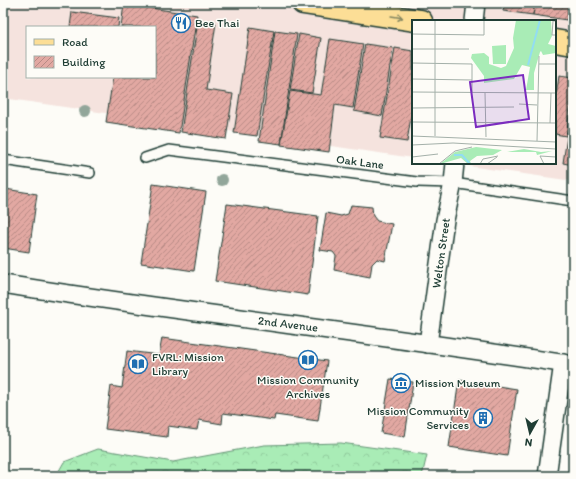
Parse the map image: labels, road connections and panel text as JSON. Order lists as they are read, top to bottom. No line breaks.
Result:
{"streets":{"street":["Welton Street","2nd Avenue"],"lane":["Oak Lane"]},"crossings":[["Oak Lane","Welton Street"],["Welton Street","2nd Avenue"]],"places":{"restaurant":["Bee Thai"],"library":["Mission Community Archives","FVRL: Mission Library"],"museum":["Mission Museum"],"building":["Mission Community Services"]},"legend":["Road","Building"],"north":"bottom"}
